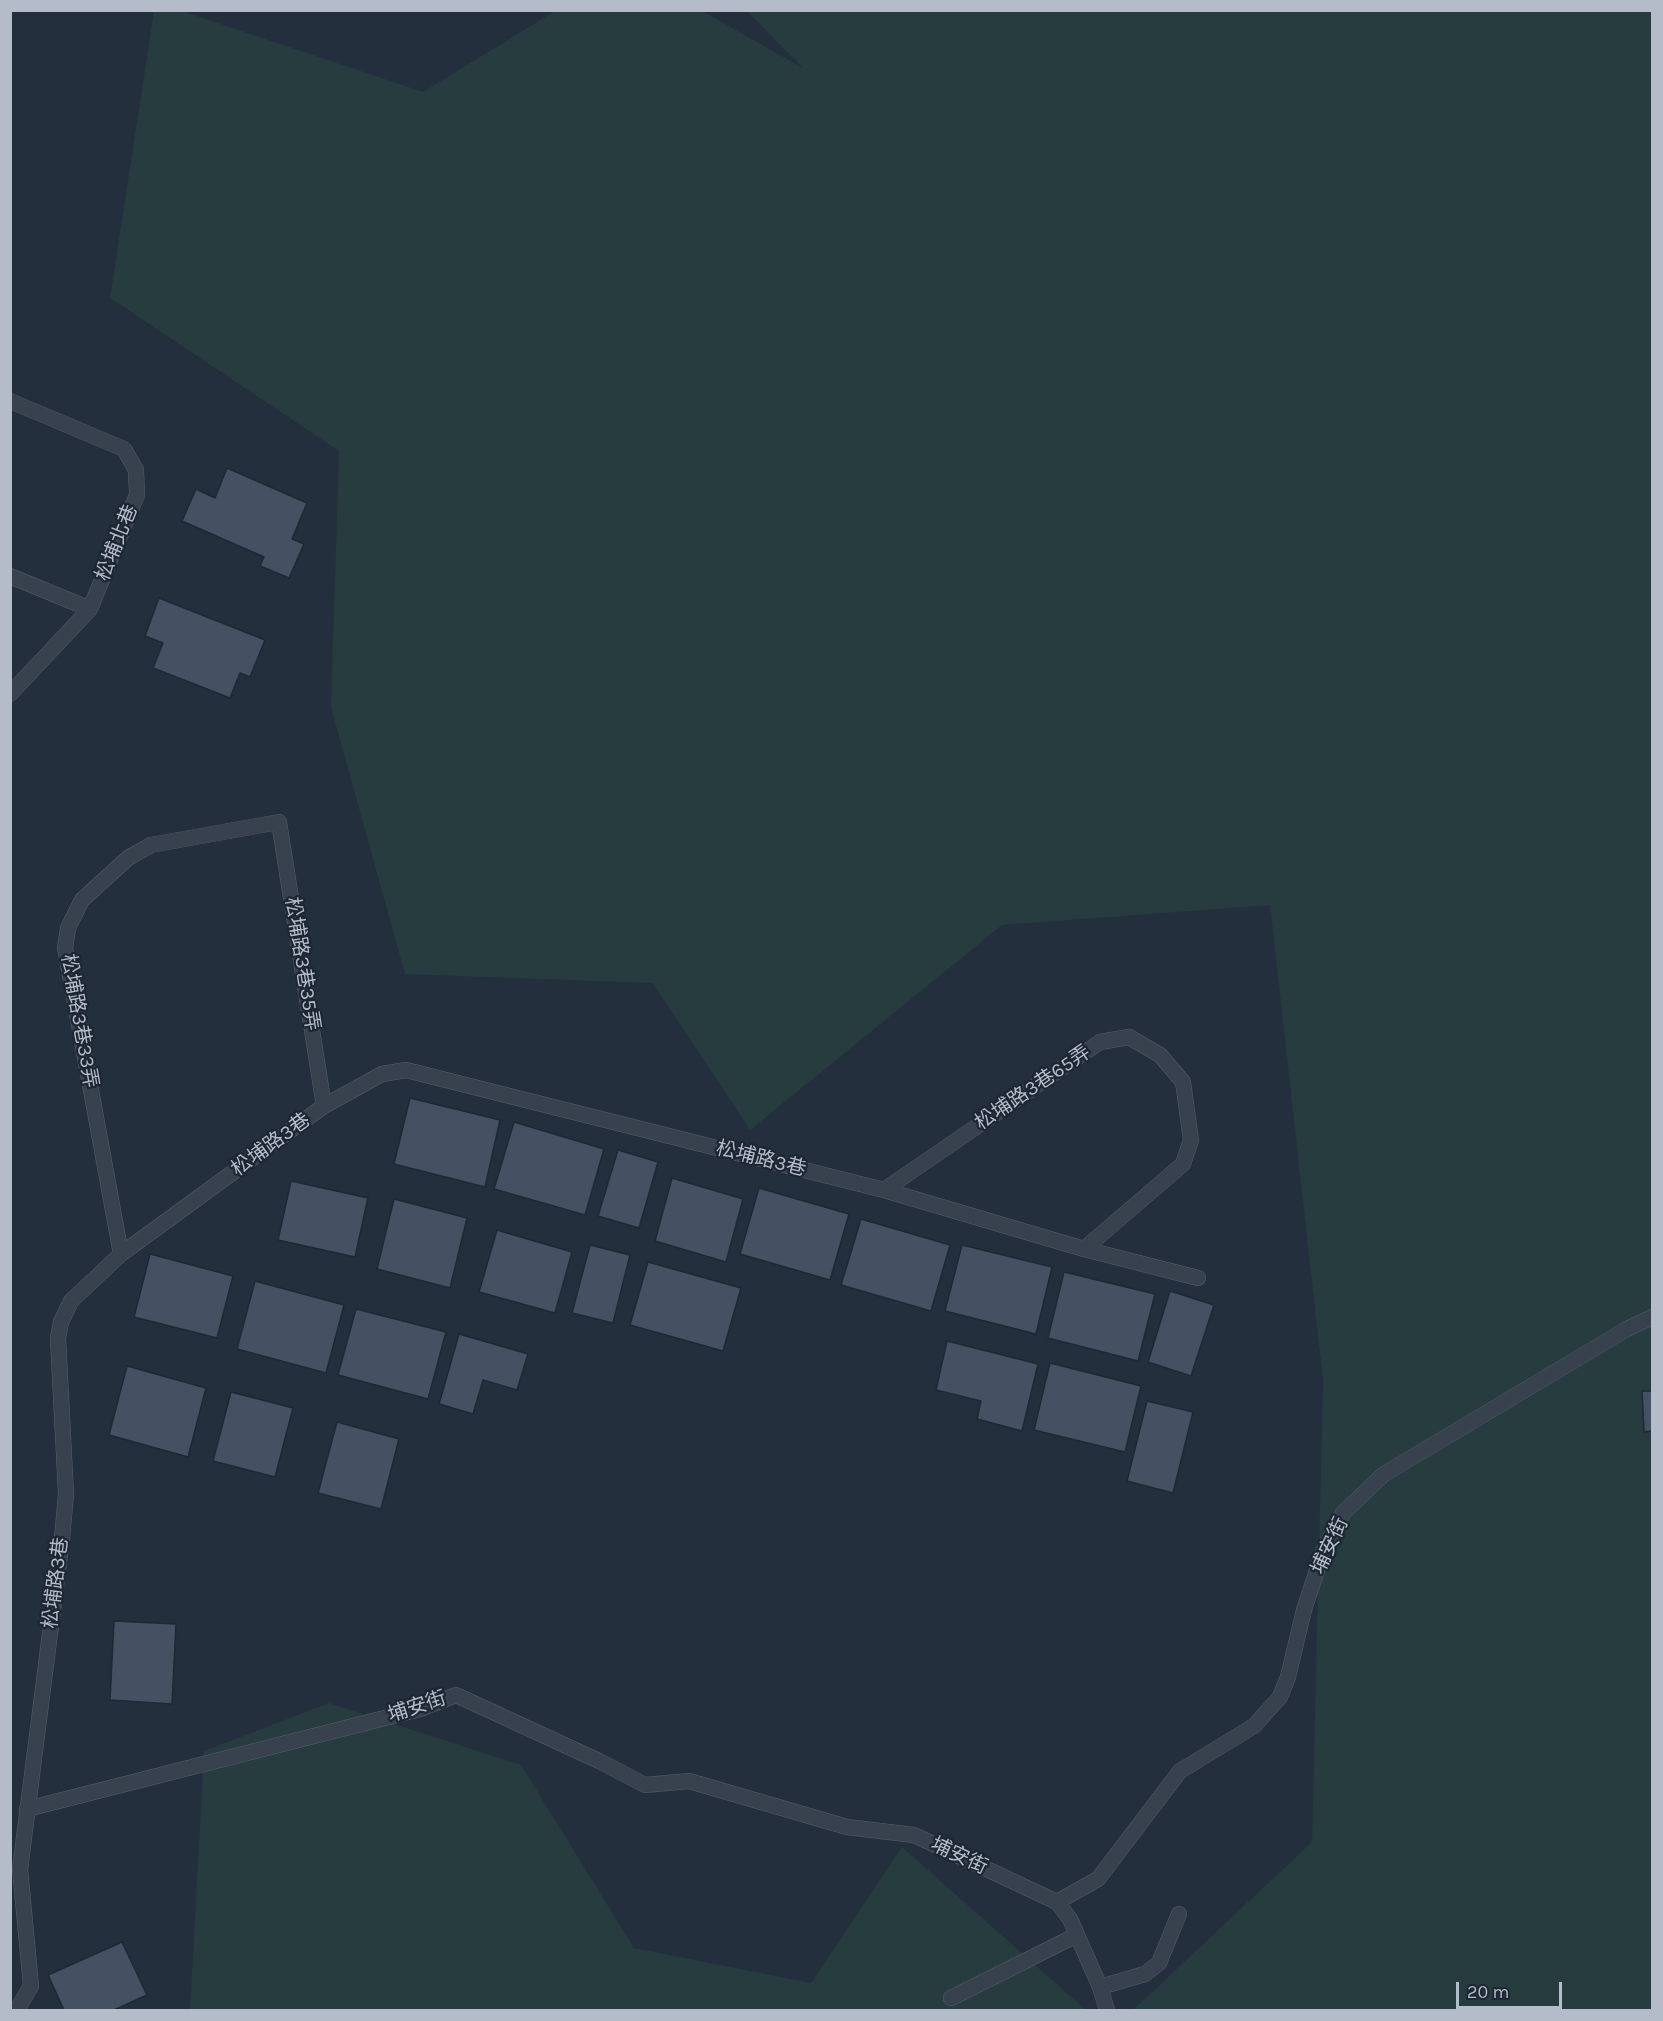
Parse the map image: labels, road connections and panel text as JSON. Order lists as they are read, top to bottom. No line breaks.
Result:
{"streets":{"lane":["松埔北巷","松埔路3巷35弄","松埔路3巷33弄","松埔路3巷65弄","松埔路3巷","埔安街"]},"crossings":[["松埔路3巷35弄","松埔路3巷33弄"],["松埔路3巷35弄","松埔路3巷"],["松埔路3巷33弄","松埔路3巷"],["松埔路3巷65弄","松埔路3巷"],["松埔路3巷","埔安街"]],"scale_bar":"20 m"}
